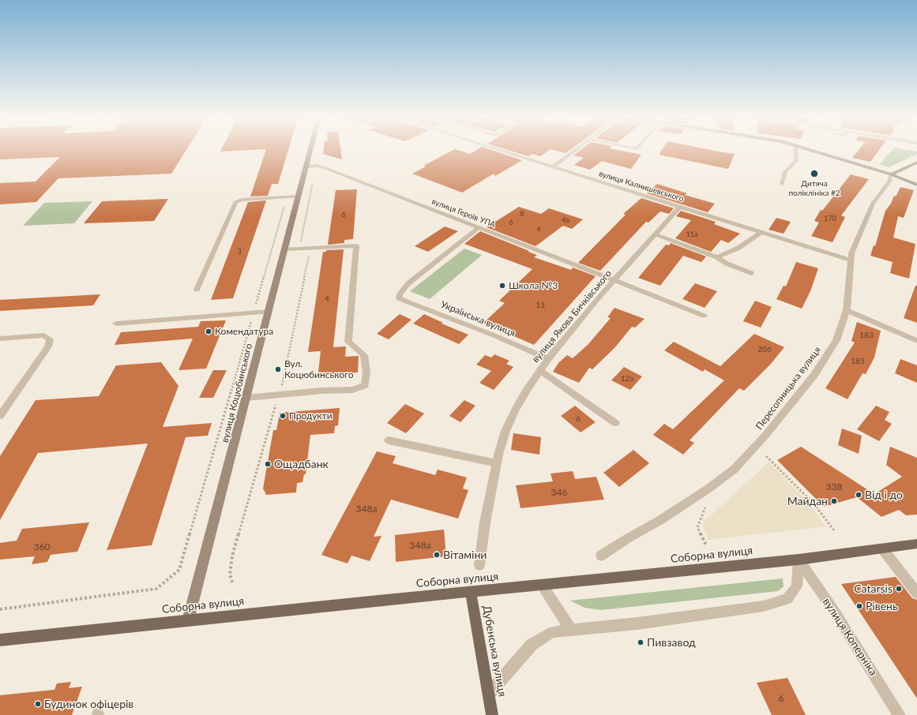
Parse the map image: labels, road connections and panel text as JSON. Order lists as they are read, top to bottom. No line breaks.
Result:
{"streets":{"main road":["Соборна вулиця","Дубенська вулиця"],"street":["вулиця Калнишевського","вулиця Героїв УПА","вулиця Якова Бичківського","Українська вулиця","Пересопницька вулиця","вулиця Коцюбинського","вулиця Коперніка"]},"crossings":[["вулиця Калнишевського","вулиця Якова Бичківського"],["вулиця Калнишевського","Пересопницька вулиця"],["вулиця Героїв УПА","вулиця Якова Бичківського"],["вулиця Героїв УПА","Українська вулиця"],["вулиця Героїв УПА","вулиця Коцюбинського"],["вулиця Якова Бичківського","Українська вулиця"],["вулиця Коцюбинського","Соборна вулиця"],["Соборна вулиця","вулиця Коперніка"],["Соборна вулиця","Дубенська вулиця"]],"places":["Дитяча поліклініка #2","Школа №3","Комендатура","Вул. Коцюбинського","Продукти","Ощадбанк","Від і до","Майдан","Вітаміни","Catarsis","Рівень","Пивзавод","Будинок офіцерів"],"house_numbers":["8","6","170","4а","6","4","11а","3","4","13","183","206","185","12а","6","338","346","348а","348а","360","6"]}
